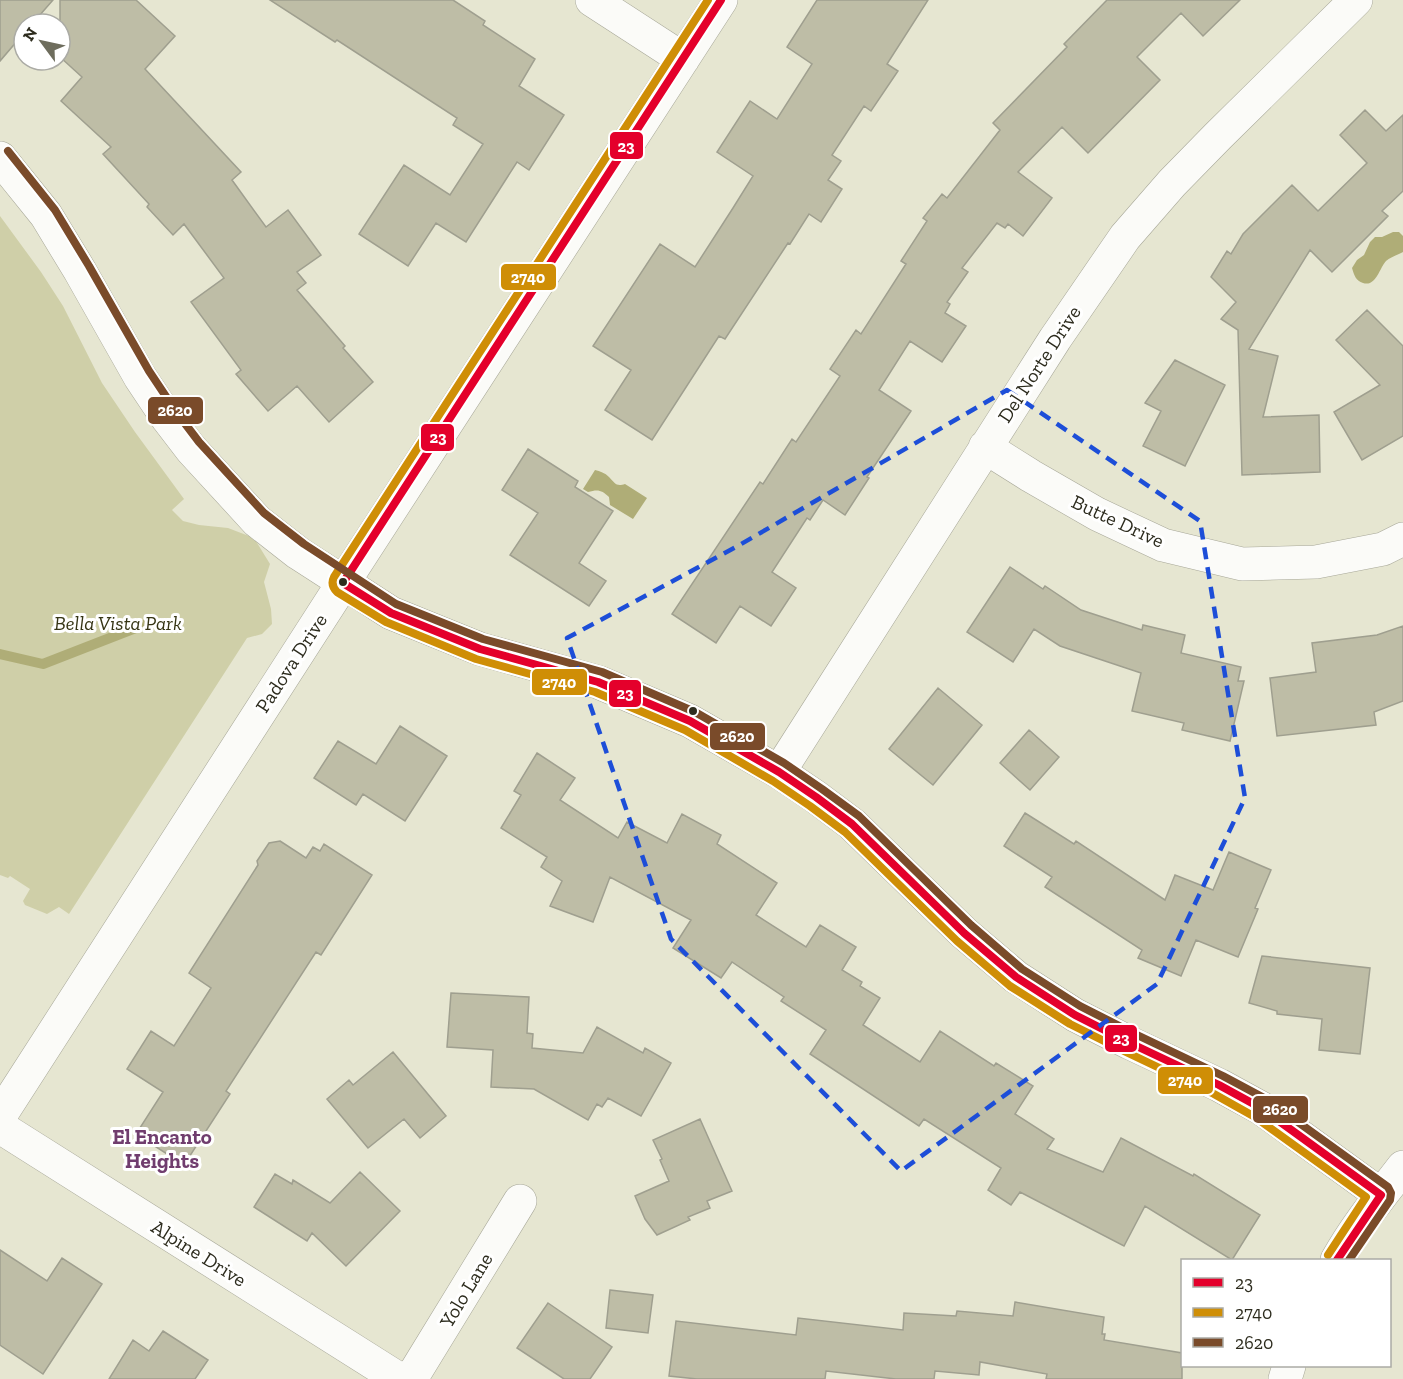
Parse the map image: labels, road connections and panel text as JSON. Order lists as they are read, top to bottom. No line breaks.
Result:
{"streets":{"street":["Del Norte Drive","Butte Drive","Padova Drive","Alpine Drive","Yolo Lane"]},"crossings":[["Del Norte Drive","Butte Drive"]],"districts":["El Encanto Heights"],"parks":["Bella Vista Park"],"lines":["transit line 23","transit line 2740","transit line 2620"],"legend":["23","2740","2620"],"north":"top left"}
